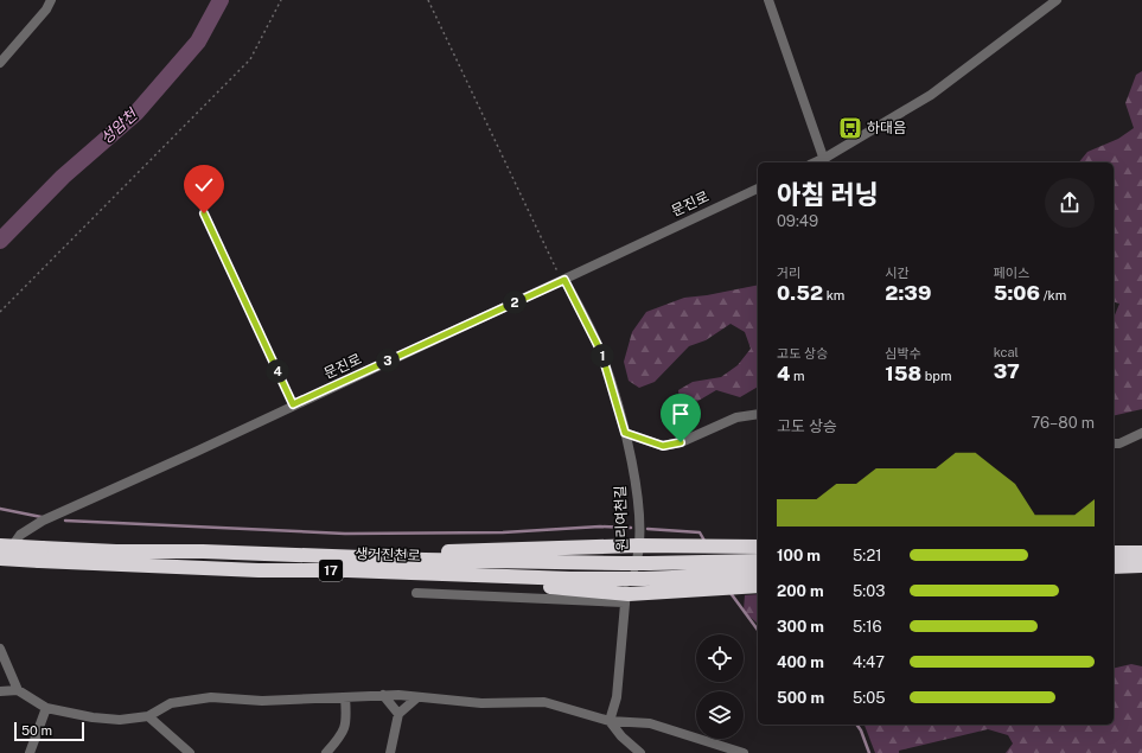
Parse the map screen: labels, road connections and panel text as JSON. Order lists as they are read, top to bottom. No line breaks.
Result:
{"streets":{"highway":["생거진천로","17"],"street":["문진로","원리여천길"]},"crossings":[["문진로","원리여천길"],["생거진천로","17"]],"water":["성암천"],"places":{"bus stop":["하대음"]},"scale_bar":"50 m","page":{"heading":["아침 러닝","09:49"],"stats":[["거리","0.52 km"],["시간","2:39"],["페이스","5:06 /km"],["고도 상승","4 m"],["심박수","158 bpm"],["kcal","37"]],"pins":["2","1","3","4"],"chart":["고도 상승","76–80 m"],"list":[{"name":"100 m","note":"5:21"},{"name":"200 m","note":"5:03"},{"name":"300 m","note":"5:16"},{"name":"400 m","note":"4:47"},{"name":"500 m","note":"5:05"}],"scale":"50 m"}}
